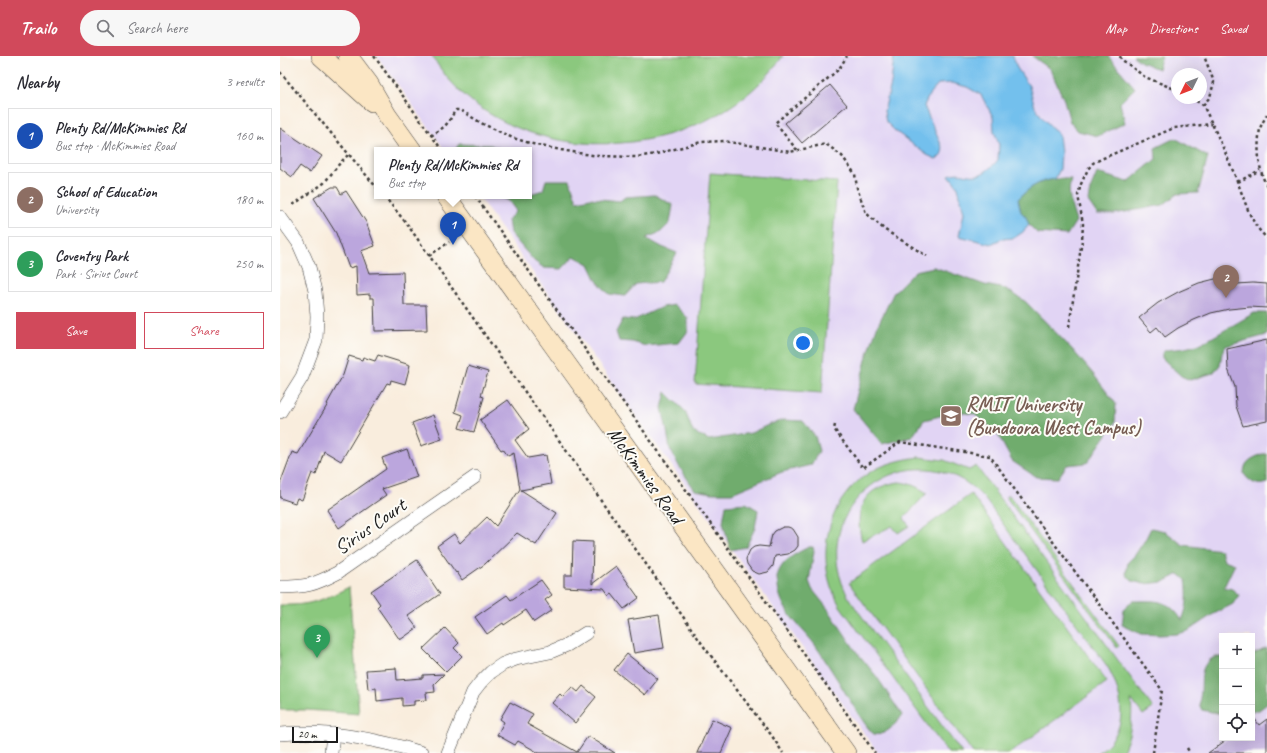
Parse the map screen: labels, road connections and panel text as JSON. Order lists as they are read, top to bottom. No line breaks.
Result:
{"streets":{"main road":["McKimmies Road"],"street":["Sirius Court"]},"places":{"school or university":["RMIT University (Bundoora West Campus)"]},"scale_bar":"20 m","north":"bottom left","page":{"header":"Trailo","search":"Search here","nav":["Map","Directions","Saved"],"heading":["Nearby","3 results"],"list":[{"mark":"1","name":"Plenty Rd/McKimmies Rd","note":"Bus stop · McKimmies Road","value":"160 m"},{"mark":"2","name":"School of Education","note":"University","value":"180 m"},{"mark":"3","name":"Coventry Park","note":"Park · Sirius Court","value":"250 m"}],"popup":["Plenty Rd/McKimmies Rd","Bus stop"],"pins":["1","2","3"],"buttons":["Save","Share"],"map_buttons":["+","−"],"scale":"20 m"}}
